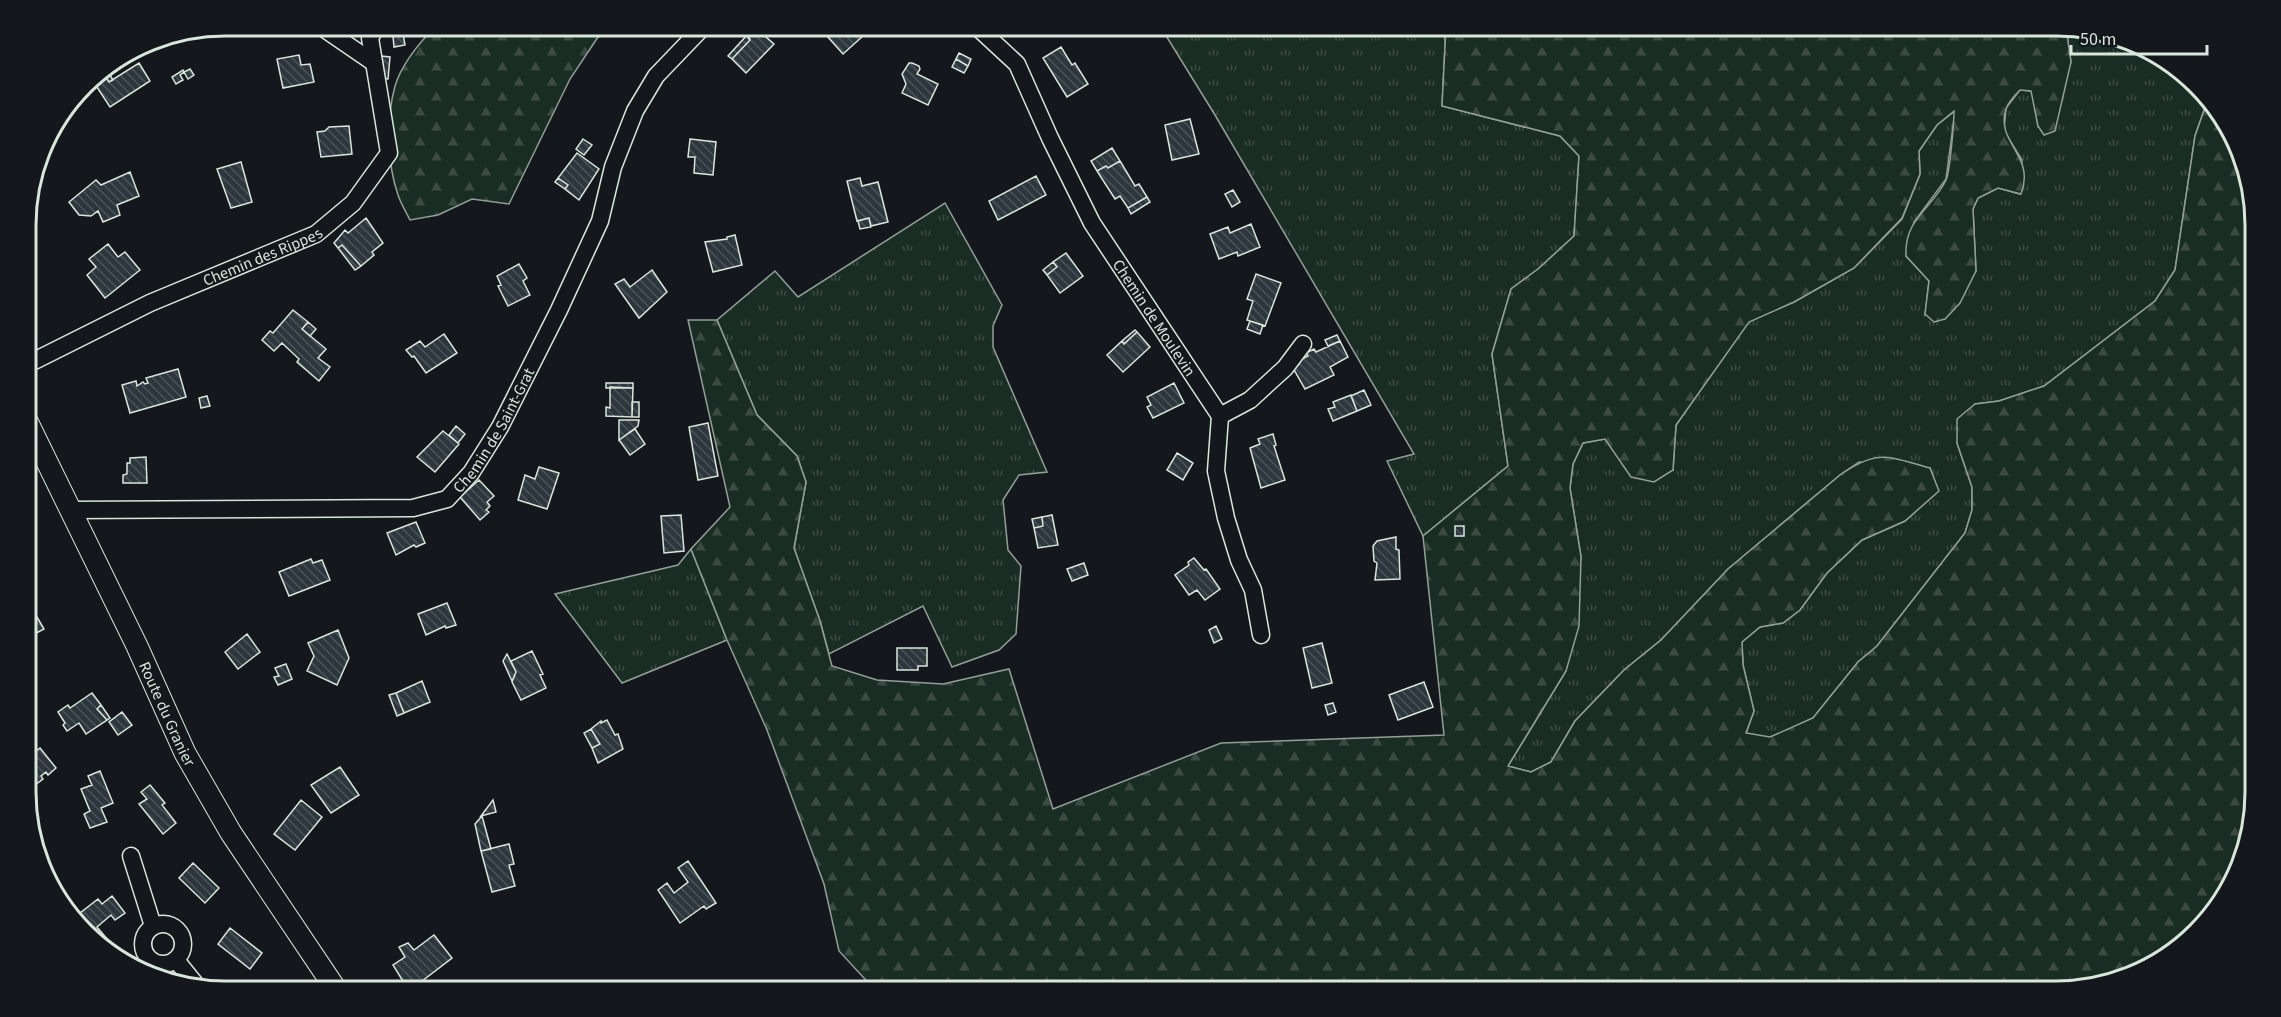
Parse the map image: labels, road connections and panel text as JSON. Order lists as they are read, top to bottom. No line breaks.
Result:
{"streets":{"street":["Chemin des Rippes","Chemin de Moulevin","Chemin de Saint-Grat","Route du Granier"]},"crossings":[["Chemin de Saint-Grat","Route du Granier"]],"scale_bar":"50 m"}
